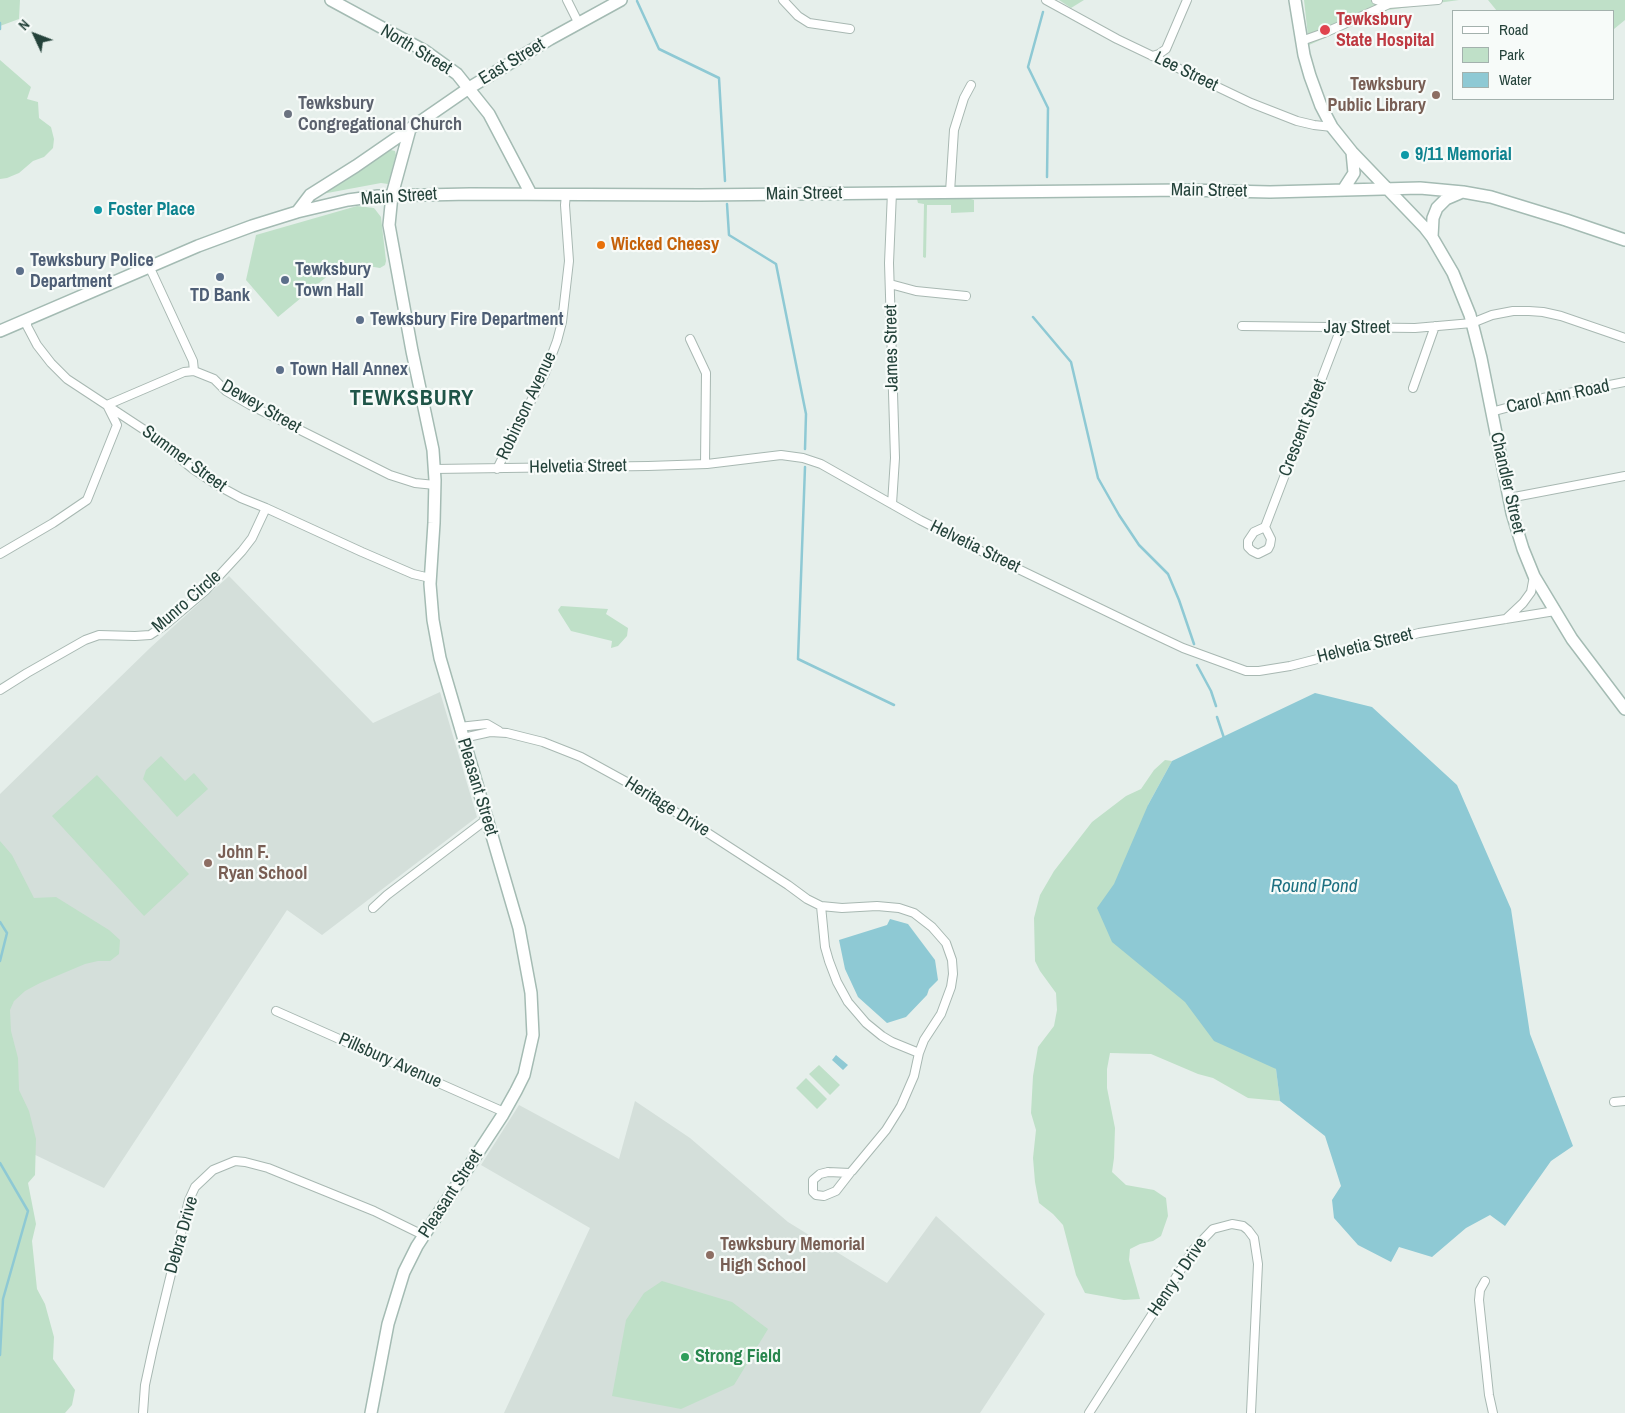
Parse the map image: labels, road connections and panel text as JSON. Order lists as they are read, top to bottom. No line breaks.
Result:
{"streets":{"main road":["North Street","East Street","Main Street","Chandler Street","Pleasant Street"],"street":["Lee Street","Jay Street","James Street","Carol Ann Road","Robinson Avenue","Dewey Street","Crescent Street","Summer Street","Helvetia Street","Munro Circle","Heritage Drive","Pillsbury Avenue","Debra Drive","Henry J Drive"]},"crossings":[["North Street","East Street"],["North Street","Main Street"],["East Street","Main Street"],["East Street","Pleasant Street"],["Lee Street","Chandler Street"],["Main Street","James Street"],["Main Street","Robinson Avenue"],["Main Street","Summer Street"],["Main Street","Chandler Street"],["Main Street","Pleasant Street"],["Jay Street","Crescent Street"],["Jay Street","Chandler Street"],["James Street","Helvetia Street"],["Carol Ann Road","Chandler Street"],["Robinson Avenue","Helvetia Street"],["Dewey Street","Pleasant Street"],["Summer Street","Munro Circle"],["Summer Street","Pleasant Street"],["Helvetia Street","Chandler Street"],["Helvetia Street","Pleasant Street"],["Pleasant Street","Heritage Drive"],["Pleasant Street","Pillsbury Avenue"],["Pleasant Street","Debra Drive"]],"districts":["TEWKSBURY"],"water":["Round Pond"],"places":["Tewksbury State Hospital","Tewksbury Public Library","Tewksbury Congregational Church","9/11 Memorial","Foster Place","Wicked Cheesy","Tewksbury Police Department","TD Bank","Tewksbury Town Hall","Tewksbury Fire Department","Town Hall Annex","John F. Ryan School","Tewksbury Memorial High School","Strong Field"],"legend":["Road","Park","Water"],"north":"top left"}
